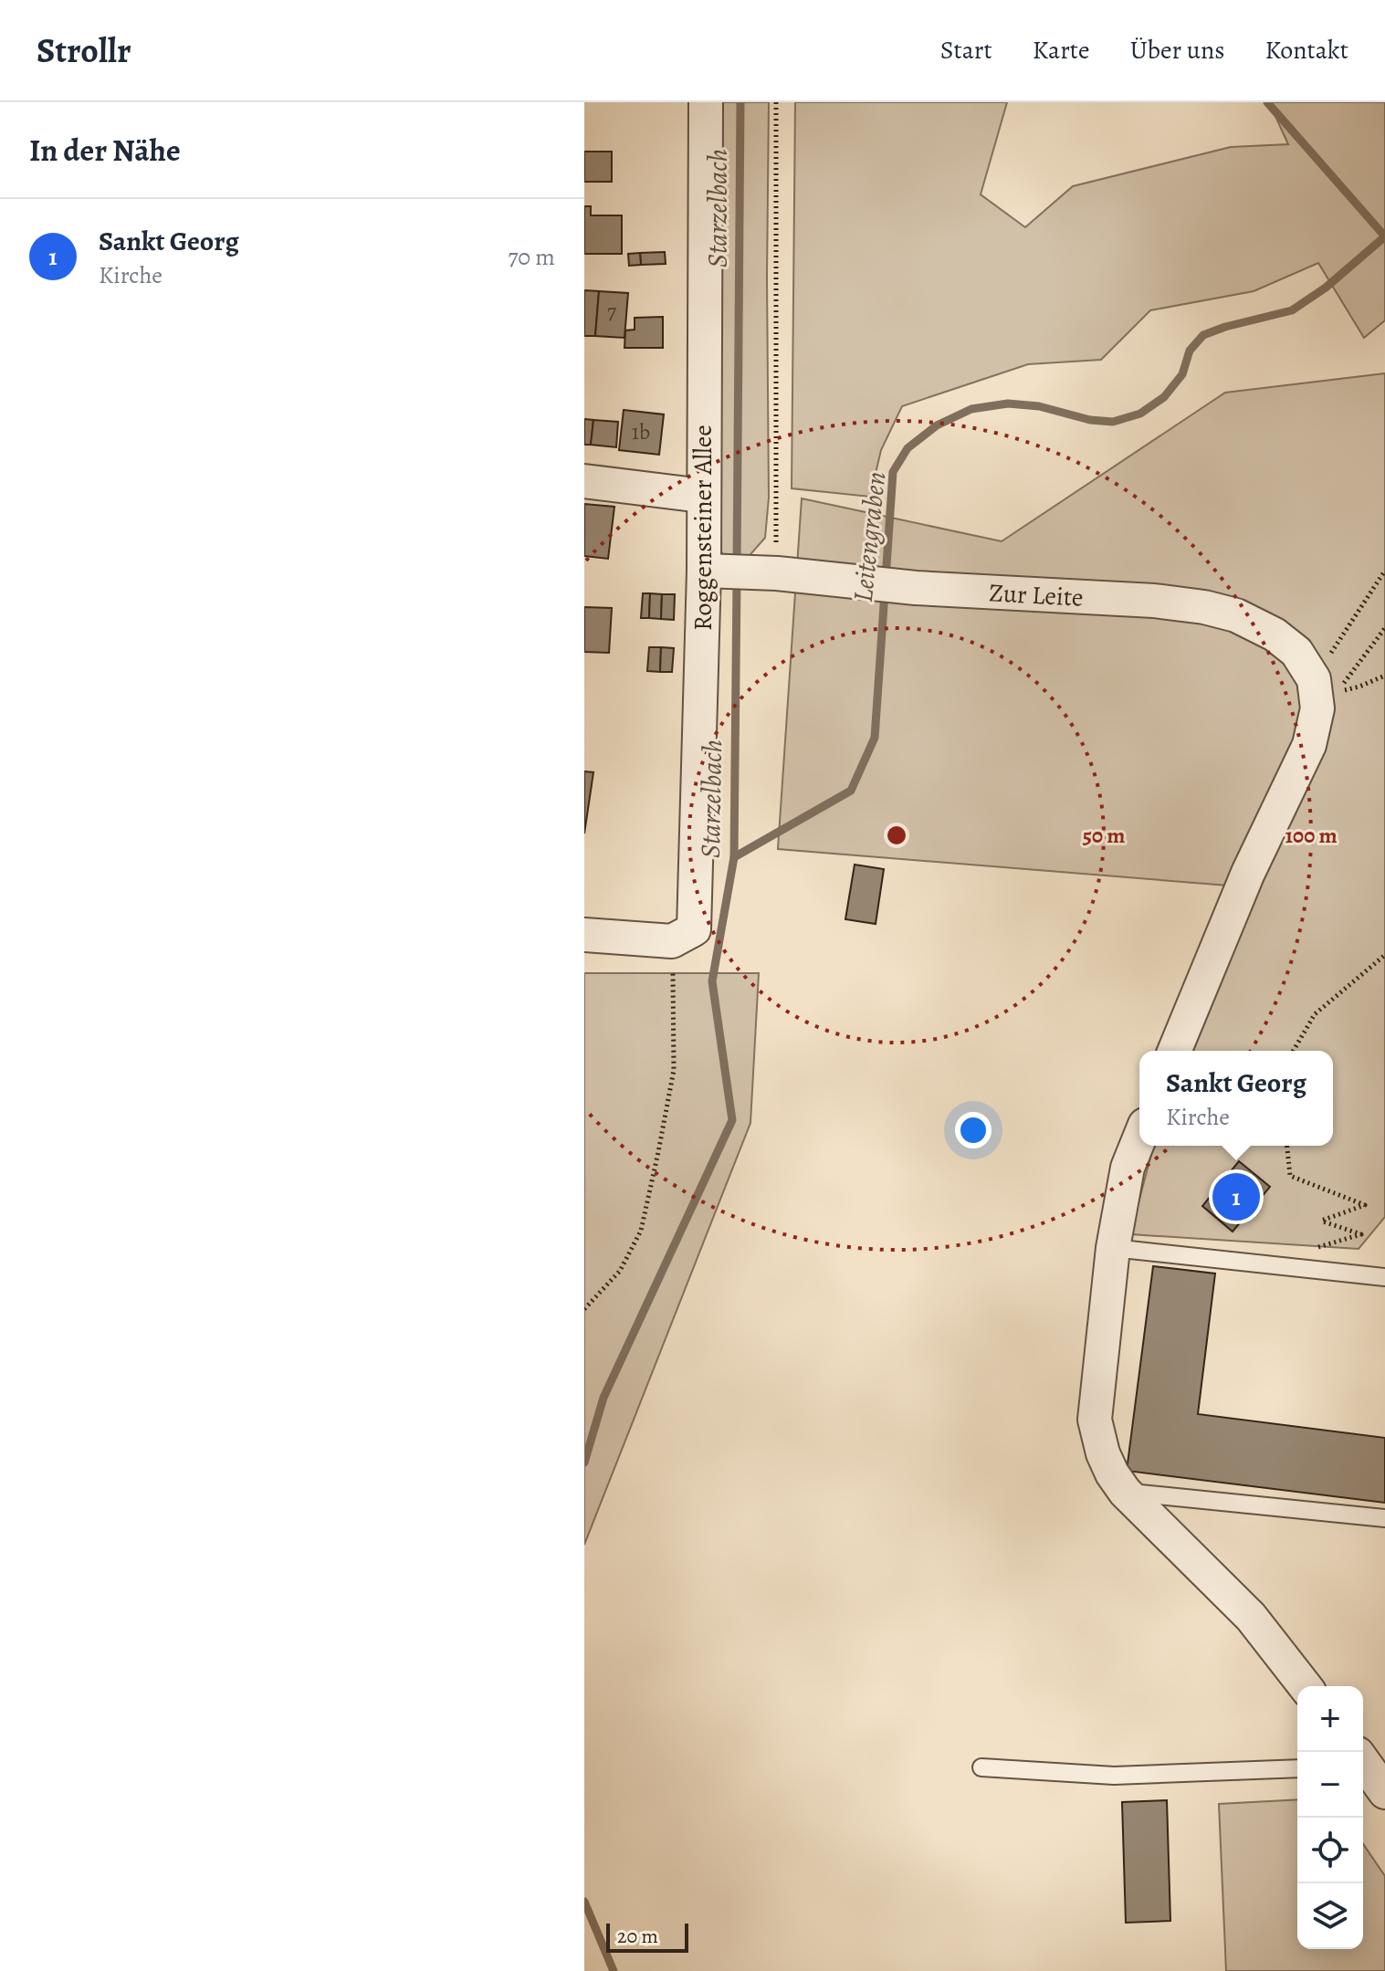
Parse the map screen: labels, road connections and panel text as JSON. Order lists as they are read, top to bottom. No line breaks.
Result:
{"streets":{"street":["Roggensteiner Allee","Zur Leite"]},"crossings":[["Roggensteiner Allee","Zur Leite"]],"water":["Starzelbach","Leitengraben"],"house_numbers":["7","1b"],"scale_bar":"20 m","page":{"header":"Strollr","nav":["Start","Karte","Über uns","Kontakt"],"heading":"In der Nähe","list":[{"mark":"1","name":"Sankt Georg","note":"Kirche","value":"70 m"}],"popup":["Sankt Georg","Kirche"],"pins":"1","map_buttons":["+","−"],"scale":"20 m"},"rings":["50 m","100 m"]}
